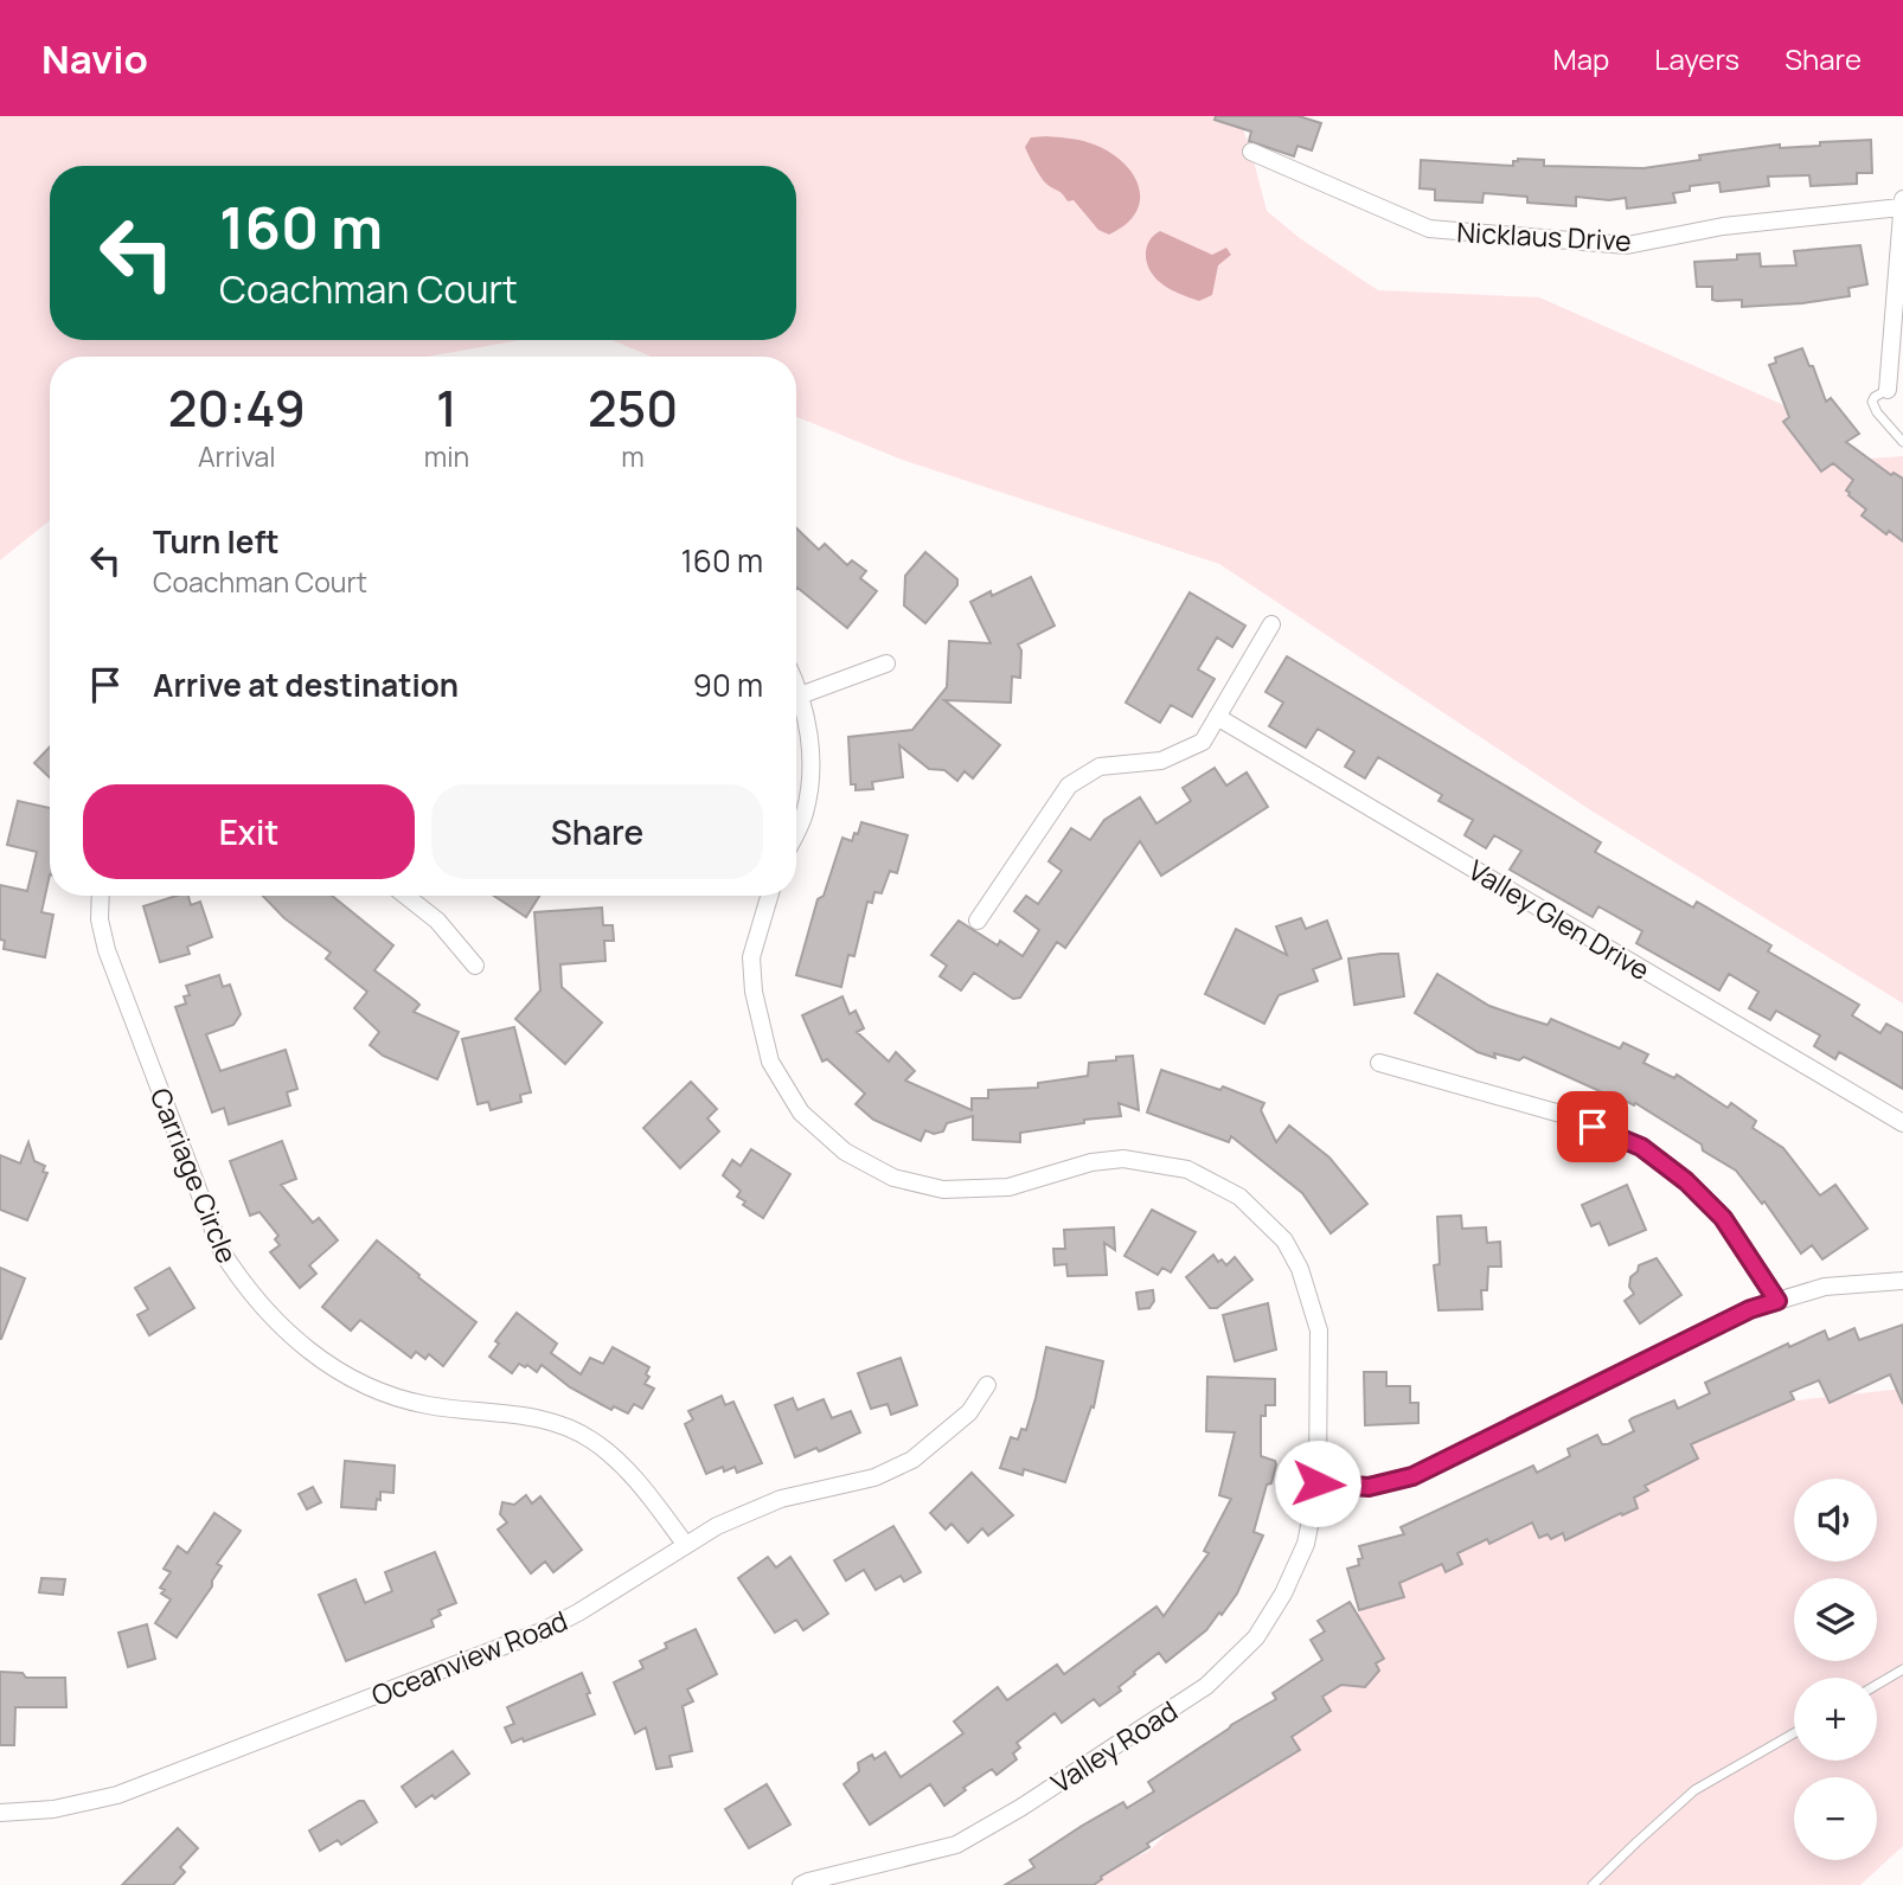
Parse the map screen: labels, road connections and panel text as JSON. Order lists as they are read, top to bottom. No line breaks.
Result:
{"streets":{"street":["Nicklaus Drive","Valley Glen Drive","Carriage Circle","Oceanview Road","Valley Road"]},"crossings":[["Carriage Circle","Oceanview Road"]],"page":{"header":"Navio","nav":["Map","Layers","Share"],"turn":["160 m","Coachman Court"],"eta":["20:49","Arrival","1","min","250","m"],"list":[{"name":"Turn left","note":"Coachman Court","value":"160 m"},{"name":"Arrive at destination","value":"90 m"}],"buttons":["Exit","Share"],"map_buttons":["+","−"]}}
